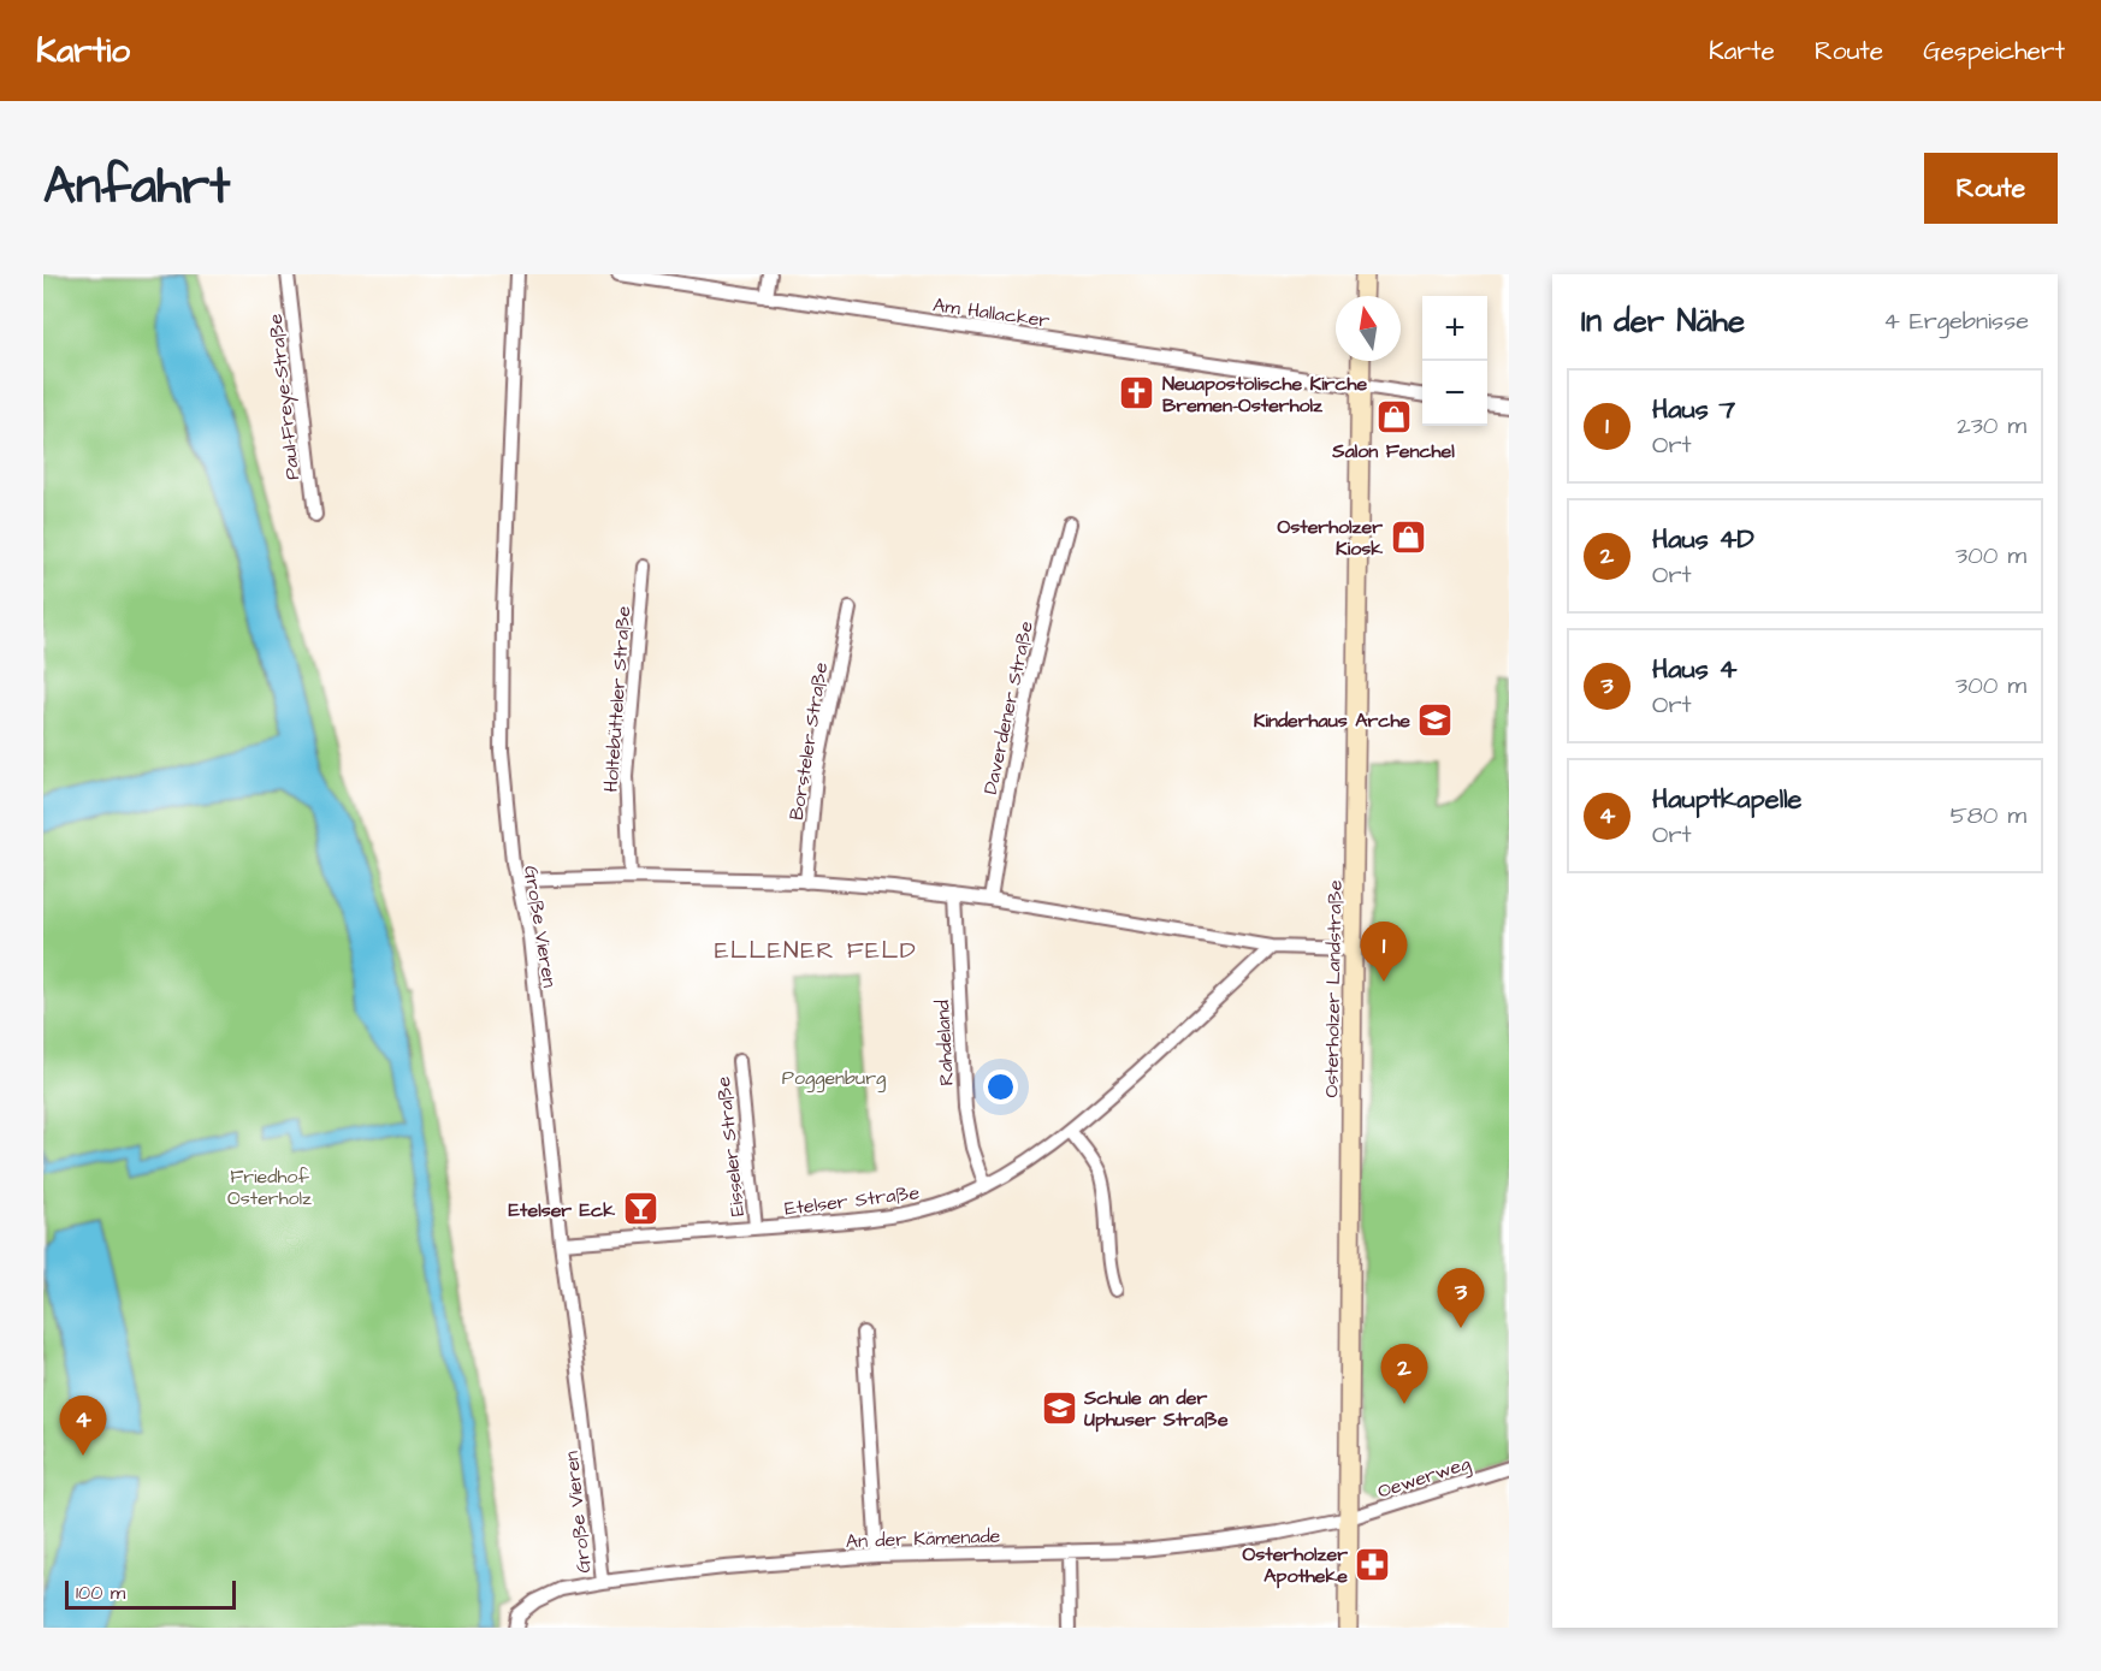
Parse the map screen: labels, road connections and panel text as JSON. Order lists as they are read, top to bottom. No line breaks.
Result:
{"streets":{"main road":["Osterholzer Landstraße"],"street":["Am Hallacker","Paul-Freye-Straße","Holtebütteler Straße","Daverdener Straße","Borsteler Straße","Große Vieren","Rahdeland","Eisseler Straße","Etelser Straße","Oewerweg","An der Kämenade"]},"crossings":[["Am Hallacker","Osterholzer Landstraße"],["Große Vieren","Etelser Straße"],["Große Vieren","An der Kämenade"],["Osterholzer Landstraße","Oewerweg"],["Osterholzer Landstraße","An der Kämenade"],["Rahdeland","Etelser Straße"],["Eisseler Straße","Etelser Straße"],["Oewerweg","An der Kämenade"]],"districts":["ELLENER FELD"],"parks":["Poggenburg","Friedhof Osterholz"],"places":{"church":["Neuapostolische Kirche Bremen-Osterholz"],"shop":["Salon Fenchel","Osterholzer Kiosk"],"school or university":["Kinderhaus Arche","Schule an der Uphuser Straße"],"bar":["Etelser Eck"],"pharmacy":["Osterholzer Apotheke"]},"scale_bar":"100 m","north":"top","page":{"header":"Kartio","nav":["Karte","Route","Gespeichert"],"title":"Anfahrt","buttons":"Route","heading":["In der Nähe","4 Ergebnisse"],"map_buttons":["+","−"],"list":[{"mark":"1","name":"Haus 7","note":"Ort","value":"230 m"},{"mark":"2","name":"Haus 4D","note":"Ort","value":"300 m"},{"mark":"3","name":"Haus 4","note":"Ort","value":"300 m"},{"mark":"4","name":"Hauptkapelle","note":"Ort","value":"580 m"}],"pins":["1","3","2","4"],"scale":"100 m"}}
